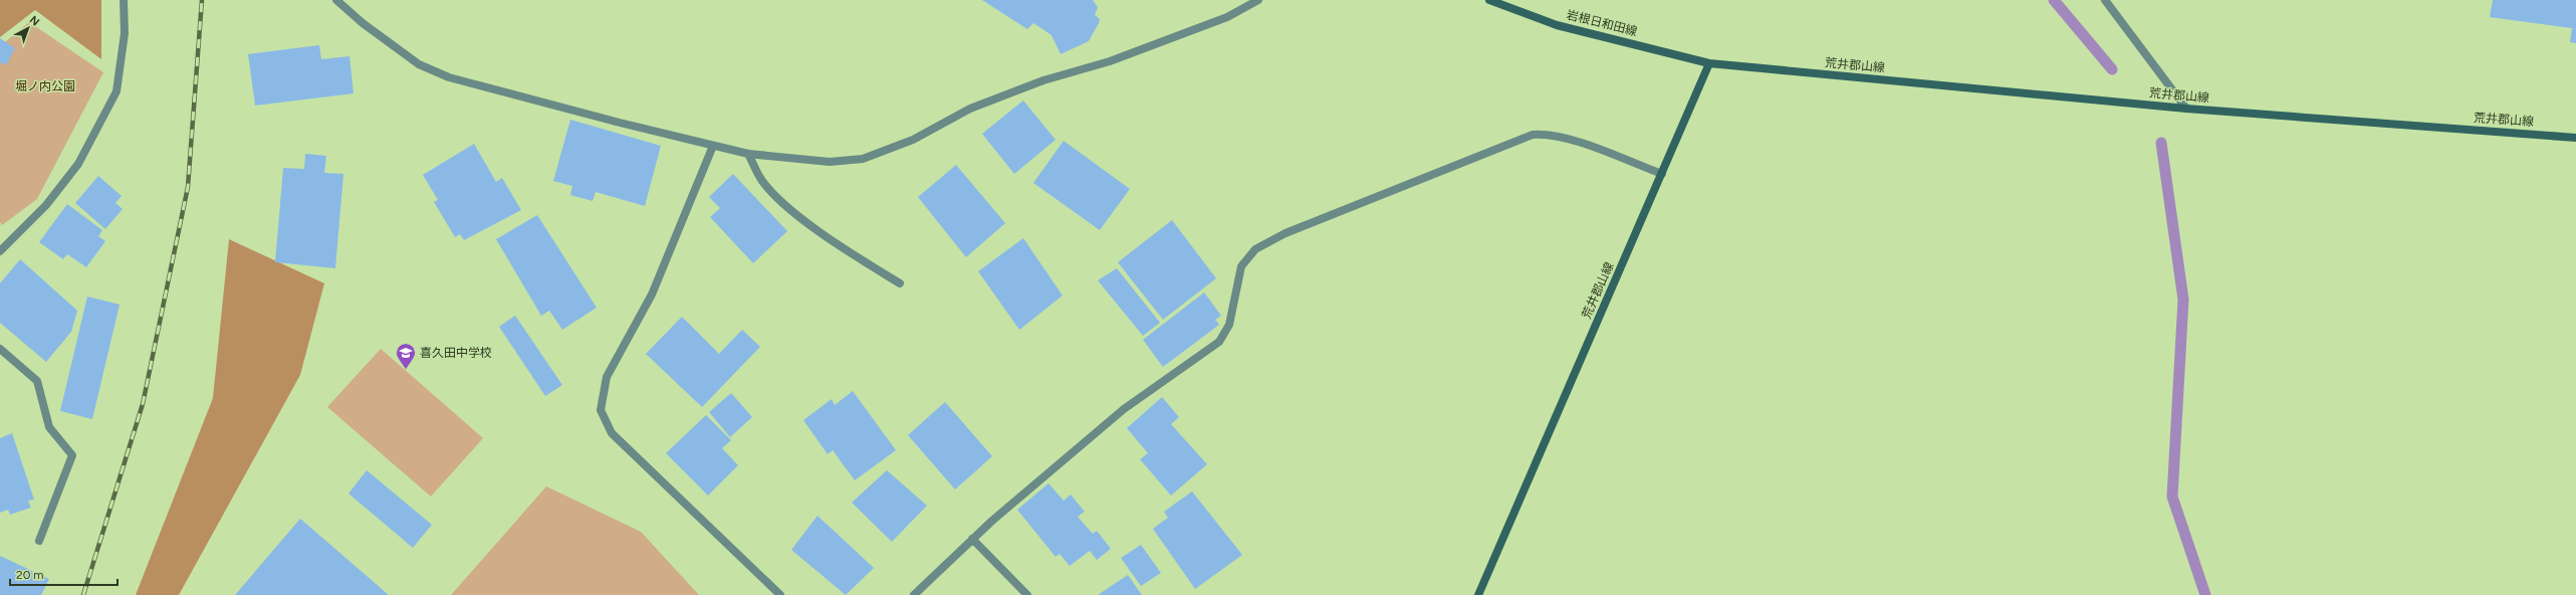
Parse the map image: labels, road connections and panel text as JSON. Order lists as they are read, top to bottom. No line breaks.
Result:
{"streets":{"main road":["岩根日和田線","荒井郡山線"]},"crossings":[["岩根日和田線","荒井郡山線"]],"parks":["堀ノ内公園"],"places":{"school or university":["喜久田中学校"]},"scale_bar":"20 m","north":"top right"}
